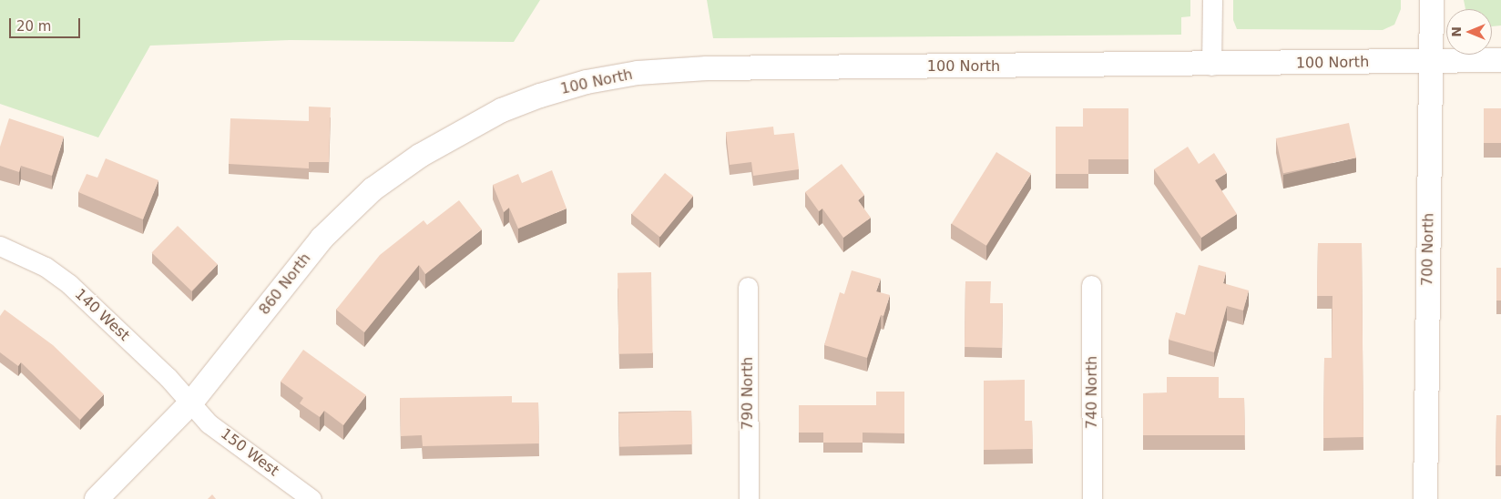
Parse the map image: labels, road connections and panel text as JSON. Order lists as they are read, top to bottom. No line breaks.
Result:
{"streets":{"street":["100 North","700 North","860 North","140 West","740 North","790 North","150 West"]},"crossings":[["100 North","700 North"],["100 North","860 North"],["860 North","140 West"],["860 North","150 West"],["140 West","150 West"]],"scale_bar":"20 m","north":"left"}
